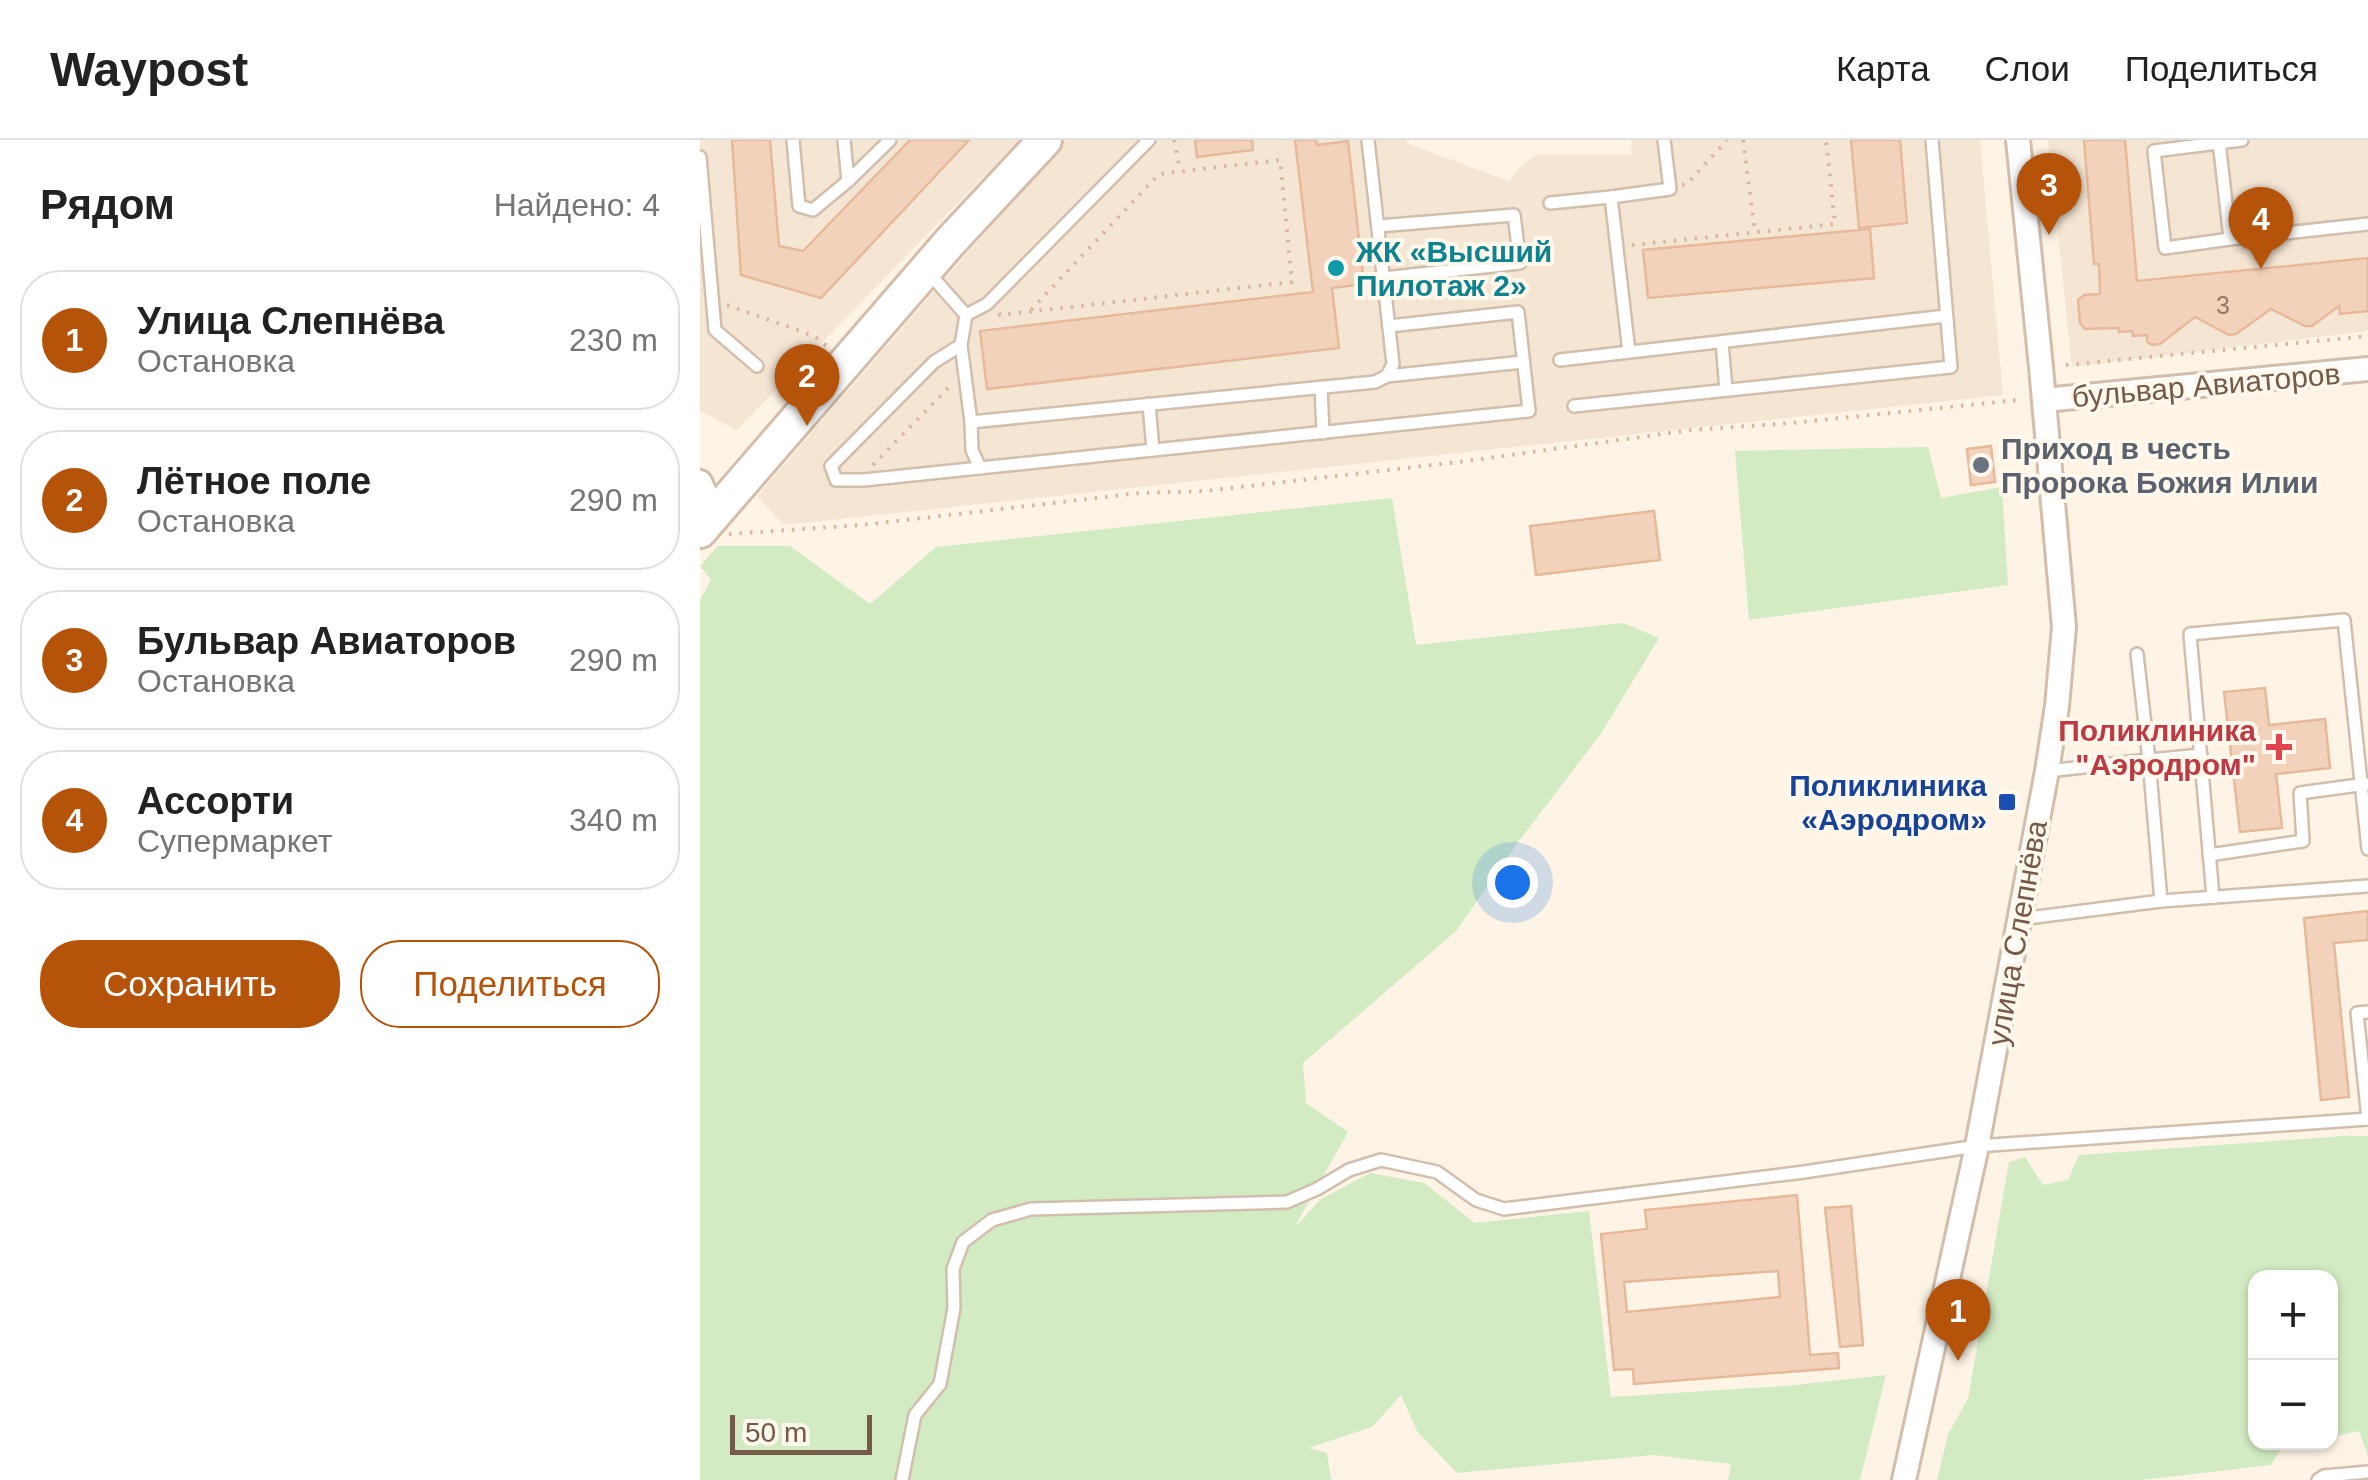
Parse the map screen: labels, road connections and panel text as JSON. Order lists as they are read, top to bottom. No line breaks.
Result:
{"streets":{"street":["бульвар Авиаторов","улица Слепнёва"]},"crossings":[["бульвар Авиаторов","улица Слепнёва"]],"places":{"other":["ЖК «Высший Пилотаж 2»","Приход в честь Пророка Божия Илии"],"health":["Поликлиника \"Аэродром\""],"transit":["Поликлиника «Аэродром»"]},"house_numbers":["3"],"scale_bar":"50 m","page":{"header":"Waypost","nav":["Карта","Слои","Поделиться"],"heading":["Рядом","Найдено: 4"],"pins":["3","4","2","1"],"list":[{"mark":"1","name":"Улица Слепнёва","note":"Остановка","value":"230 m"},{"mark":"2","name":"Лётное поле","note":"Остановка","value":"290 m"},{"mark":"3","name":"Бульвар Авиаторов","note":"Остановка","value":"290 m"},{"mark":"4","name":"Ассорти","note":"Супермаркет","value":"340 m"}],"buttons":["Сохранить","Поделиться"],"map_buttons":["+","−"],"scale":"50 m"}}
